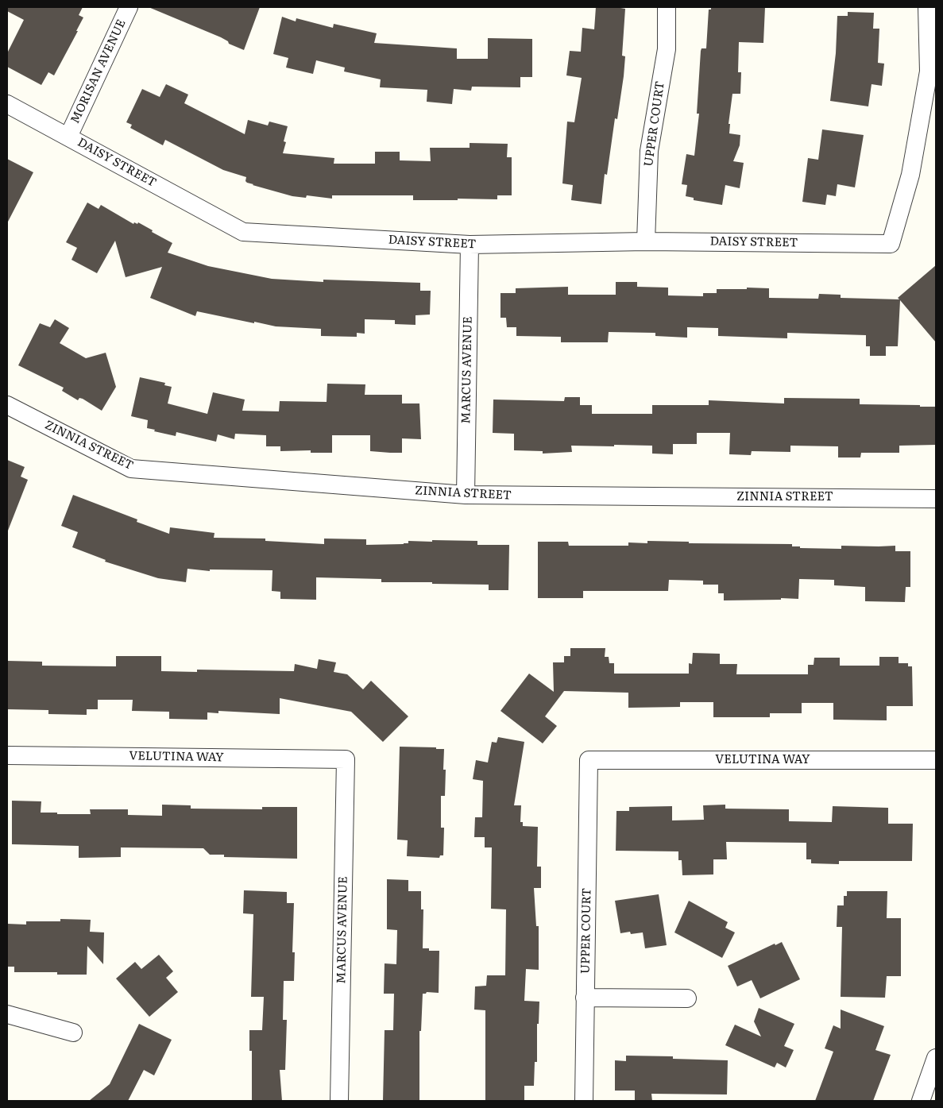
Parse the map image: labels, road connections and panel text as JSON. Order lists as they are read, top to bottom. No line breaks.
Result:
{"streets":{"street":["MORISAN AVENUE","UPPER COURT","DAISY STREET","MARCUS AVENUE","ZINNIA STREET","VELUTINA WAY"]},"crossings":[["MORISAN AVENUE","DAISY STREET"],["UPPER COURT","DAISY STREET"],["UPPER COURT","VELUTINA WAY"],["DAISY STREET","MARCUS AVENUE"],["MARCUS AVENUE","ZINNIA STREET"],["MARCUS AVENUE","VELUTINA WAY"]]}
